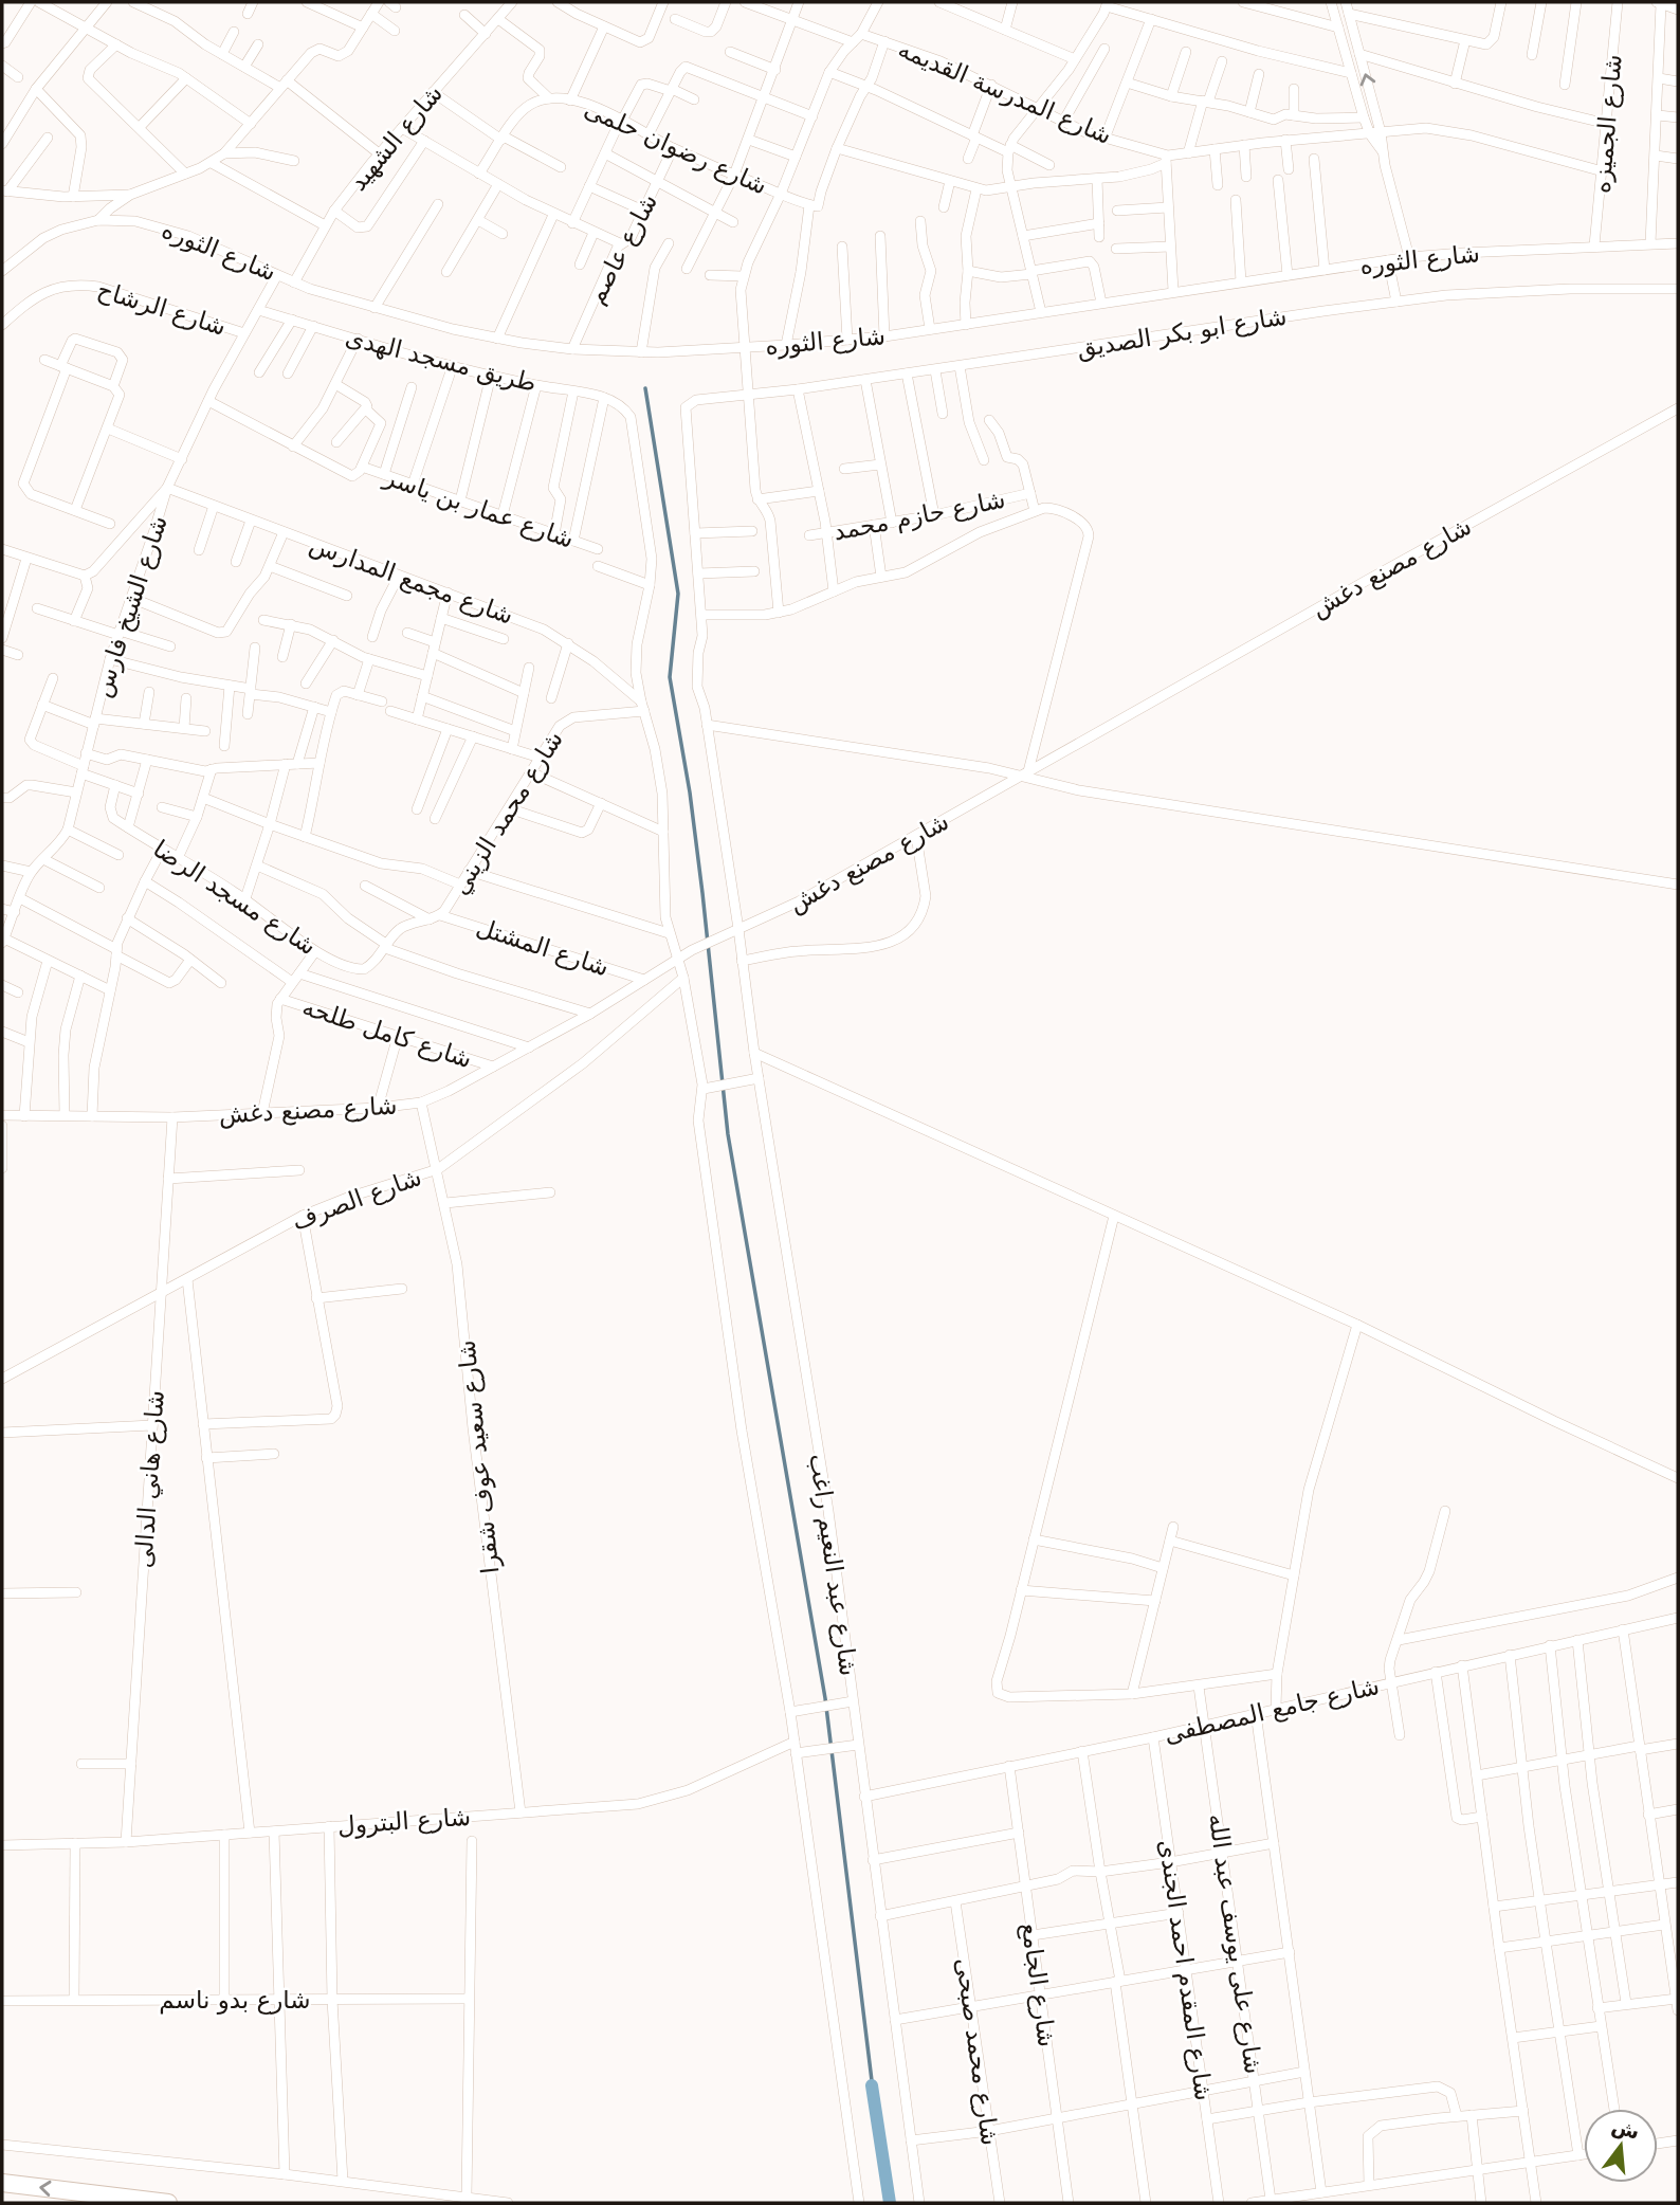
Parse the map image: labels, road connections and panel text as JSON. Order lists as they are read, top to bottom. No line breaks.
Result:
{"streets":{"street":["شارع المدرسة القديمه","شارع الجميزه","شارع الشهيد","شارع رضوان حلمى","شارع عاصم","شارع الثوره","شارع الرشاح","شارع ابو بكر الصديق","طريق مسجد الهدى","شارع عمار بن ياسر","شارع حازم محمد","شارع مصنع دغش","شارع مجمع المدارس","شارع الشيخ فارس","شارع محمد الزيني","شارع مسجد الرضا","شارع المشتل","شارع كامل طلحه","شارع الصرف","شارع سعيد عوف شقرا","شارع هاني الدالى","شارع عبد النعيم راغب","شارع جامع المصطفى","شارع البترول","شارع على يوسف عبد الله","شارع المقدم احمد الجندى","شارع الجامع","شارع بدو ناسم","شارع محمد صبحى"]},"crossings":[["شارع المدرسة القديمه","شارع الجميزه"],["شارع الجميزه","شارع الثوره"],["شارع الشهيد","شارع الثوره"],["شارع رضوان حلمى","شارع عاصم"],["شارع عاصم","شارع الثوره"],["شارع الثوره","شارع الشيخ فارس"],["شارع الرشاح","شارع الشيخ فارس"],["شارع ابو بكر الصديق","شارع عبد النعيم راغب"],["طريق مسجد الهدى","شارع الشيخ فارس"],["شارع عمار بن ياسر","شارع الشيخ فارس"],["شارع مصنع دغش","شارع المشتل"],["شارع مصنع دغش","شارع كامل طلحه"],["شارع مصنع دغش","شارع سعيد عوف شقرا"],["شارع مصنع دغش","شارع هاني الدالى"],["شارع مصنع دغش","شارع عبد النعيم راغب"],["شارع مجمع المدارس","شارع الشيخ فارس"],["شارع مجمع المدارس","شارع محمد الزيني"],["شارع محمد الزيني","شارع مسجد الرضا"],["شارع محمد الزيني","شارع المشتل"],["شارع الصرف","شارع سعيد عوف شقرا"],["شارع الصرف","شارع هاني الدالى"],["شارع سعيد عوف شقرا","شارع البترول"],["شارع هاني الدالى","شارع البترول"],["شارع عبد النعيم راغب","شارع جامع المصطفى"],["شارع جامع المصطفى","شارع على يوسف عبد الله"],["شارع جامع المصطفى","شارع المقدم احمد الجندى"],["شارع جامع المصطفى","شارع الجامع"]],"north":"top"}
